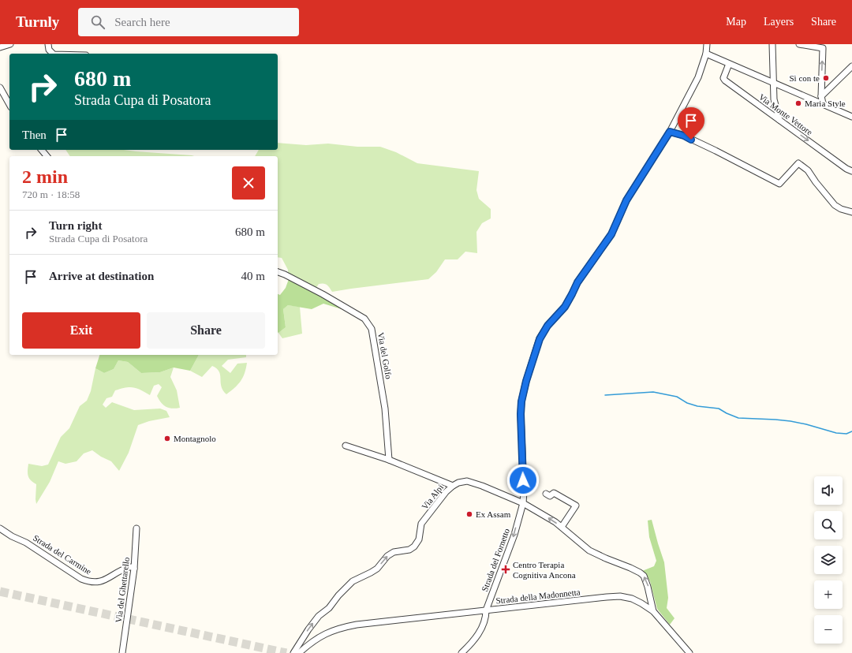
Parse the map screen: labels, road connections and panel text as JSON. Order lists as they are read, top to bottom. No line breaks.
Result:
{"streets":{"street":["Via Monte Vettore","Via del Golfo","Via Alpi","Strada del Carmine","Strada del Fornetto","Via del Ghettarello","Strada della Madonnetta"]},"crossings":[["Via Monte Vettore","Strada del Fornetto"],["Via Alpi","Strada del Fornetto"],["Via Alpi","Strada della Madonnetta"],["Strada del Carmine","Via del Ghettarello"],["Strada del Fornetto","Strada della Madonnetta"]],"places":{"other":["Sì con te","Maria Style","Montagnolo","Ex Assam"],"health":["Centro Terapia Cognitiva Ancona"]},"page":{"header":"Turnly","search":"Search here","nav":["Map","Layers","Share"],"turn":["680 m","Strada Cupa di Posatora"],"then":"Then","heading":["2 min","720 m · 18:58"],"list":[{"name":"Turn right","note":"Strada Cupa di Posatora","value":"680 m"},{"name":"Arrive at destination","value":"40 m"}],"buttons":["Exit","Share"],"map_buttons":["+","−"]}}
